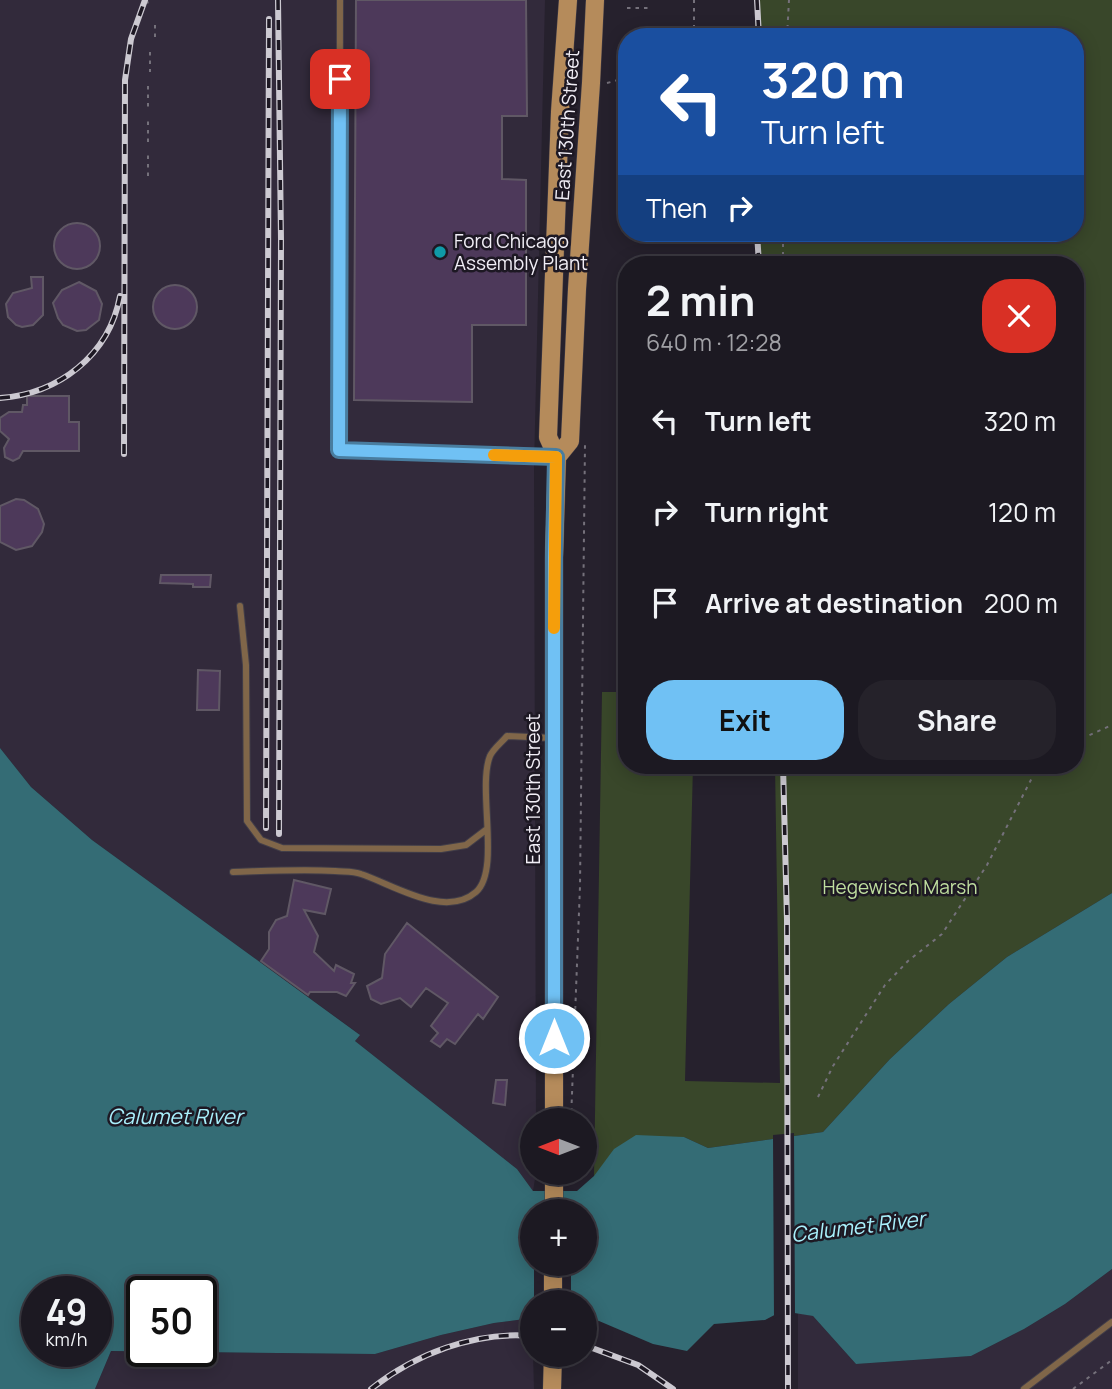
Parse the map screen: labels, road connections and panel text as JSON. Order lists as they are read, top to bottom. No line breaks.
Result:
{"streets":{"main road":["East 130th Street"]},"water":["Calumet River"],"parks":["Hegewisch Marsh"],"places":["Ford Chicago Assembly Plant"],"north":"left","page":{"turn":["320 m","Turn left"],"then":"Then","heading":["2 min","640 m · 12:28"],"list":[{"name":"Turn left","value":"320 m"},{"name":"Turn right","value":"120 m"},{"name":"Arrive at destination","value":"200 m"}],"buttons":["Exit","Share"],"map_buttons":["+","−"],"speed":"49 km/h","limit":"50"}}
